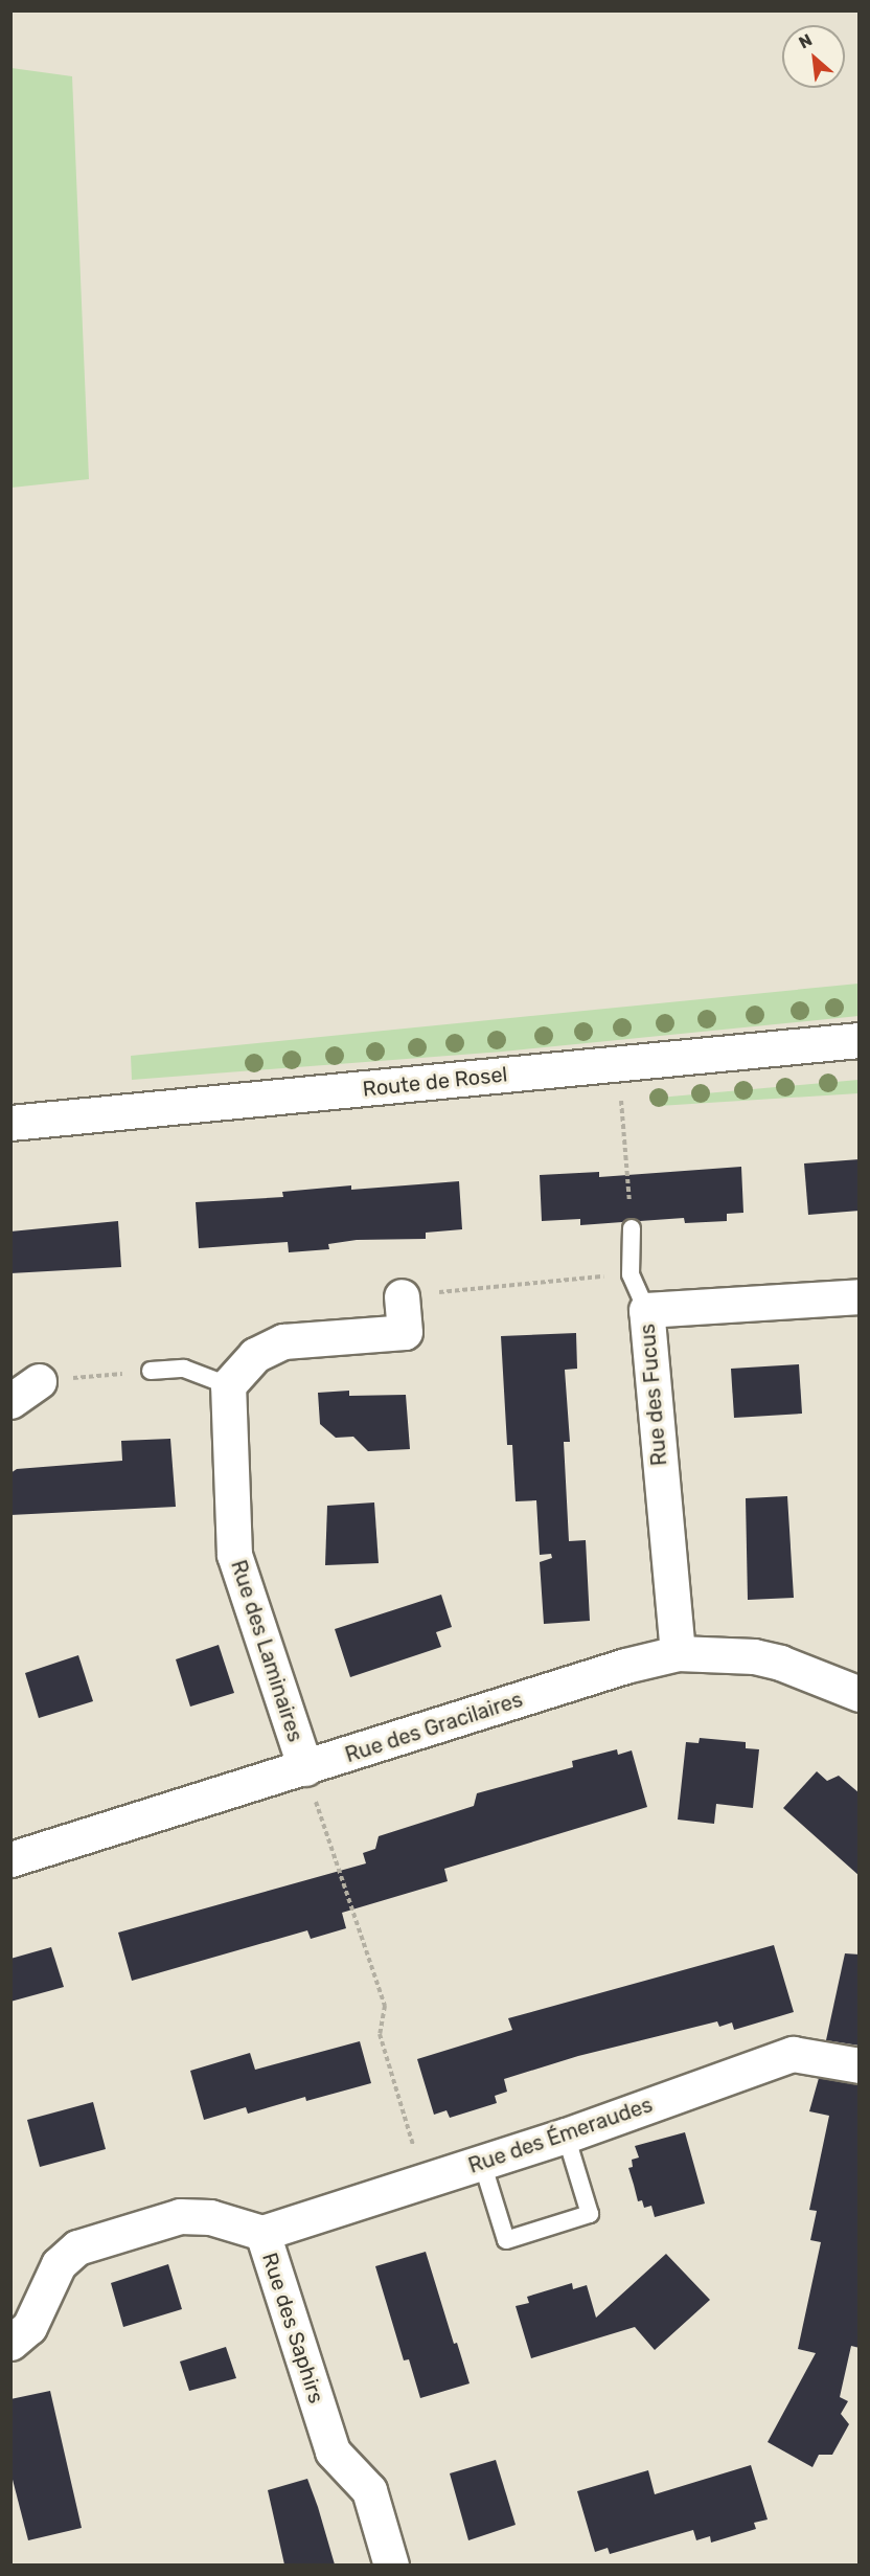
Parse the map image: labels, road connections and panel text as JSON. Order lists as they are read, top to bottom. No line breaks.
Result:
{"streets":{"street":["Route de Rosel","Rue des Fucus","Rue des Laminaires","Rue des Gracilaires","Rue des Émeraudes","Rue des Saphirs"]},"crossings":[["Rue des Fucus","Rue des Gracilaires"],["Rue des Laminaires","Rue des Gracilaires"],["Rue des Émeraudes","Rue des Saphirs"]],"north":"top left"}
